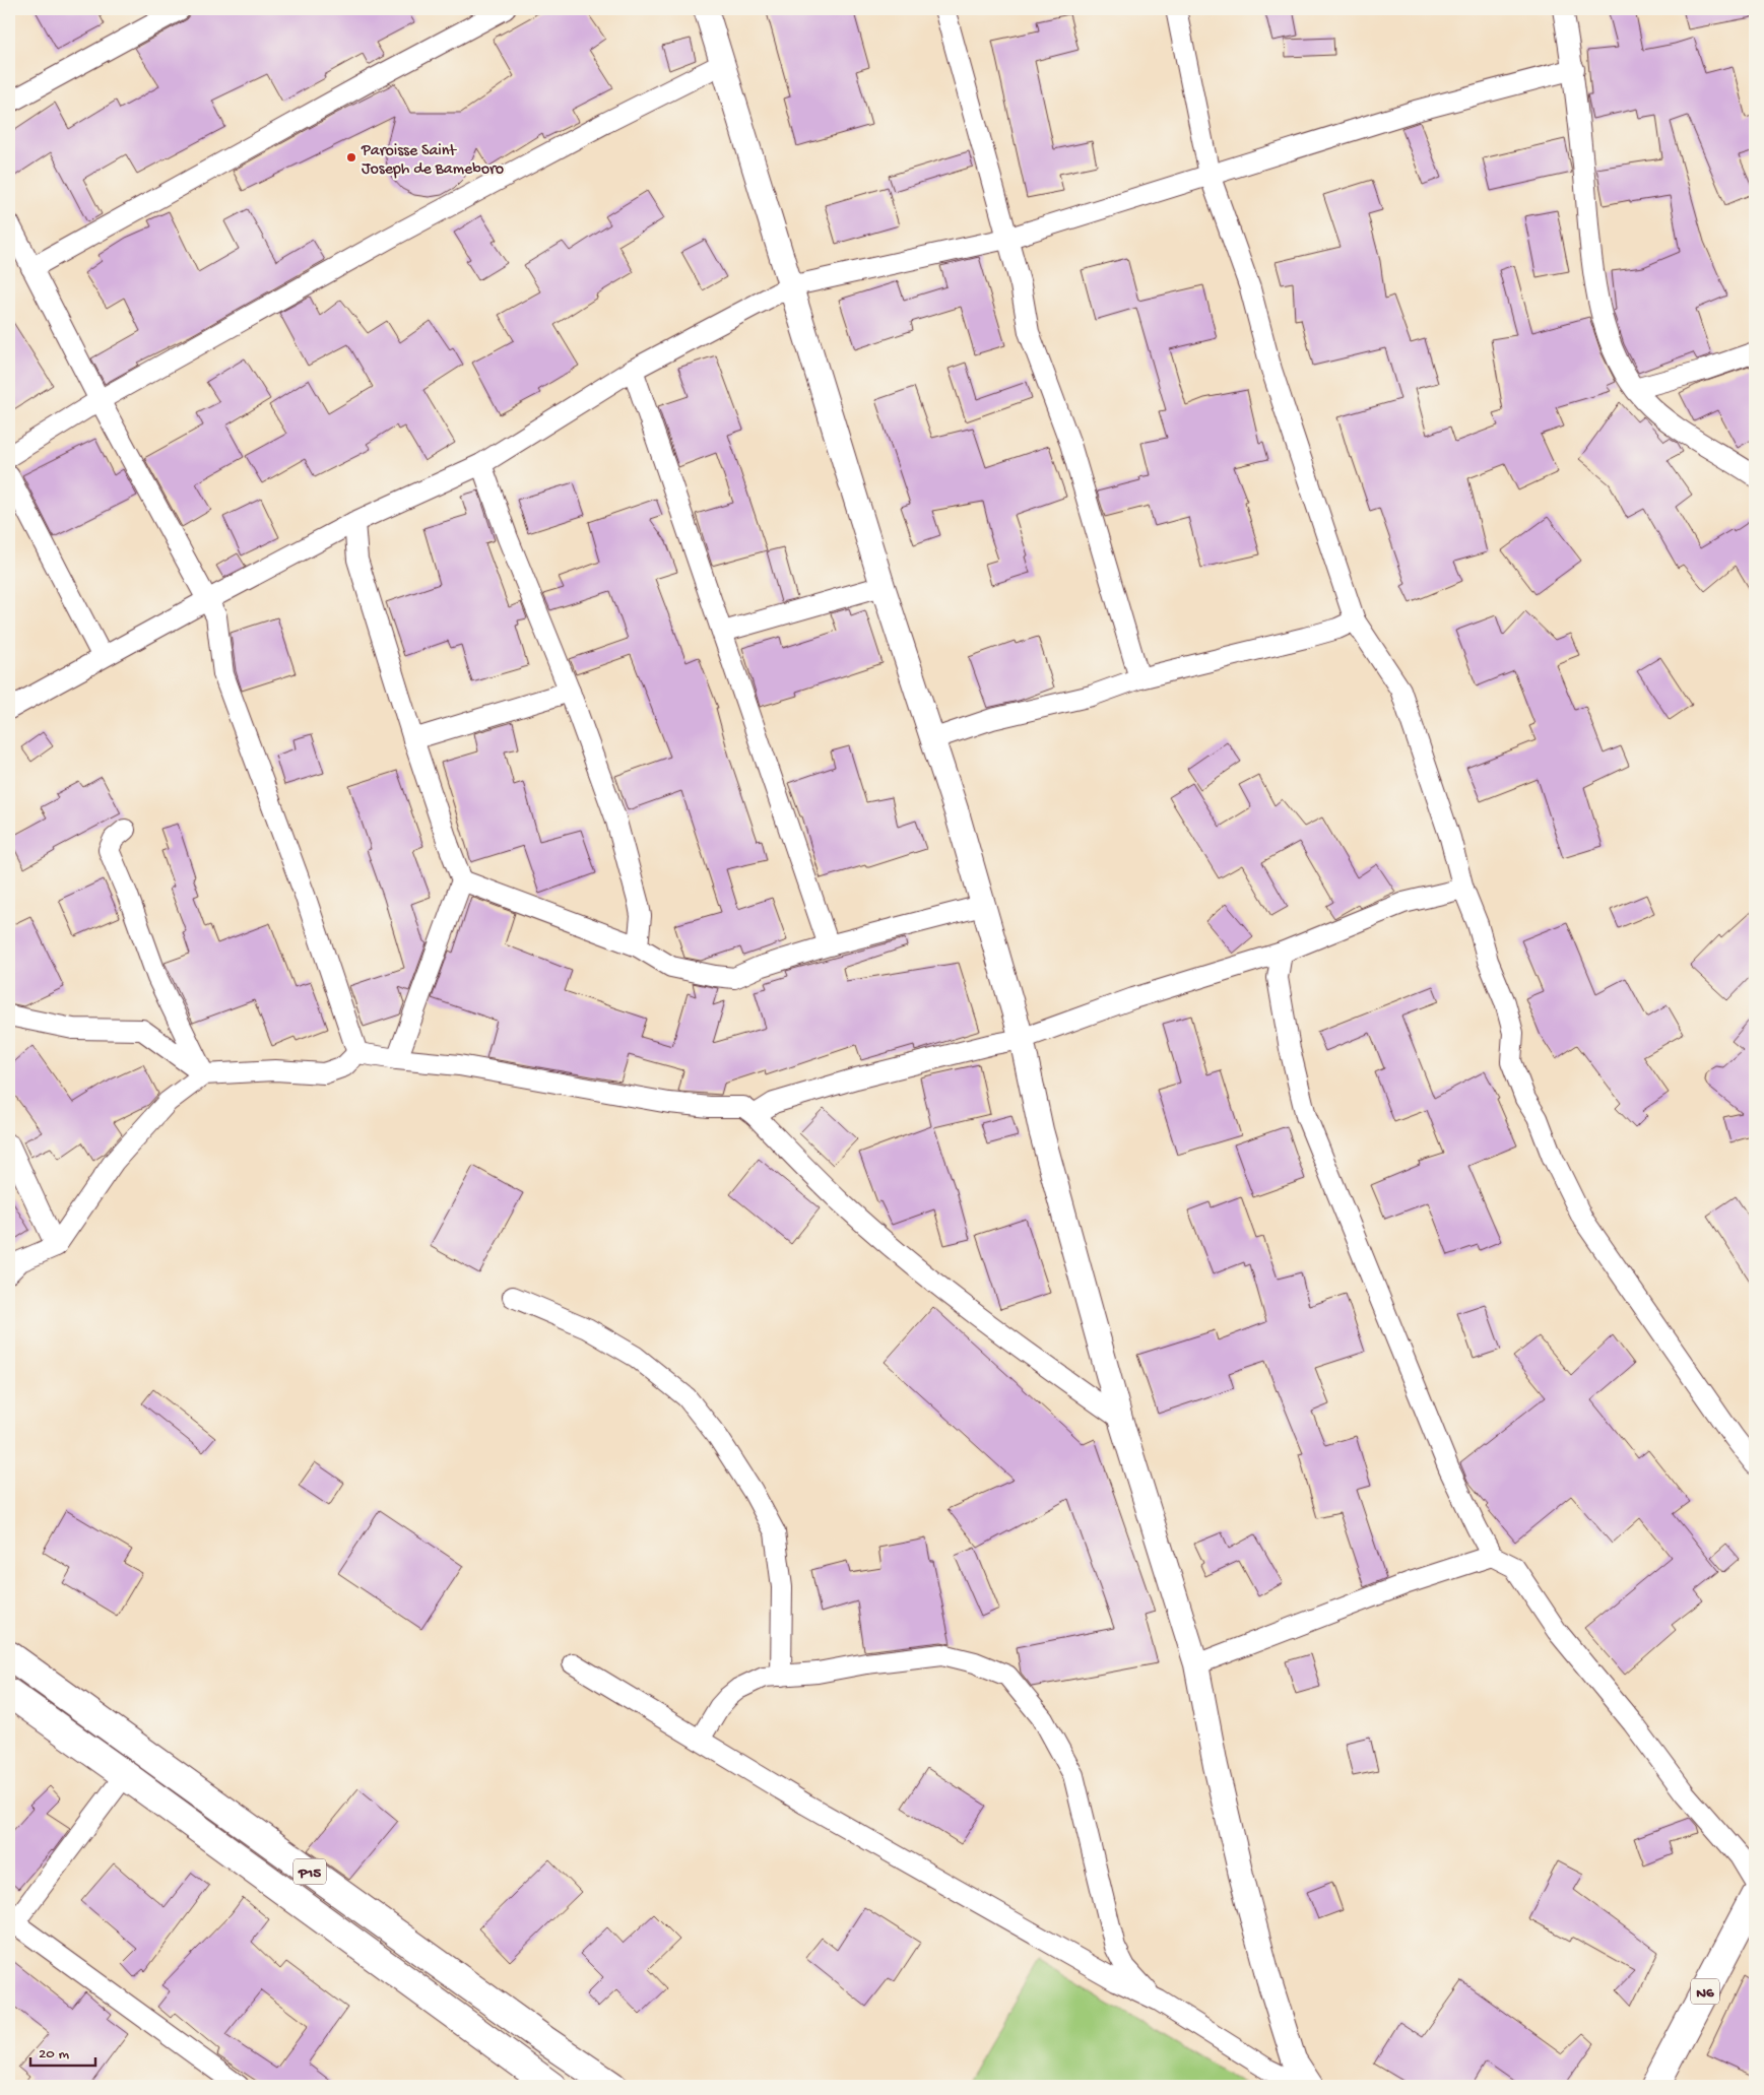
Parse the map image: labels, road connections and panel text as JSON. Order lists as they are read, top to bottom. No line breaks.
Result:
{"streets":{"main road":["P15","N6"]},"places":["Paroisse Saint Joseph de Bameboro"],"scale_bar":"20 m"}
